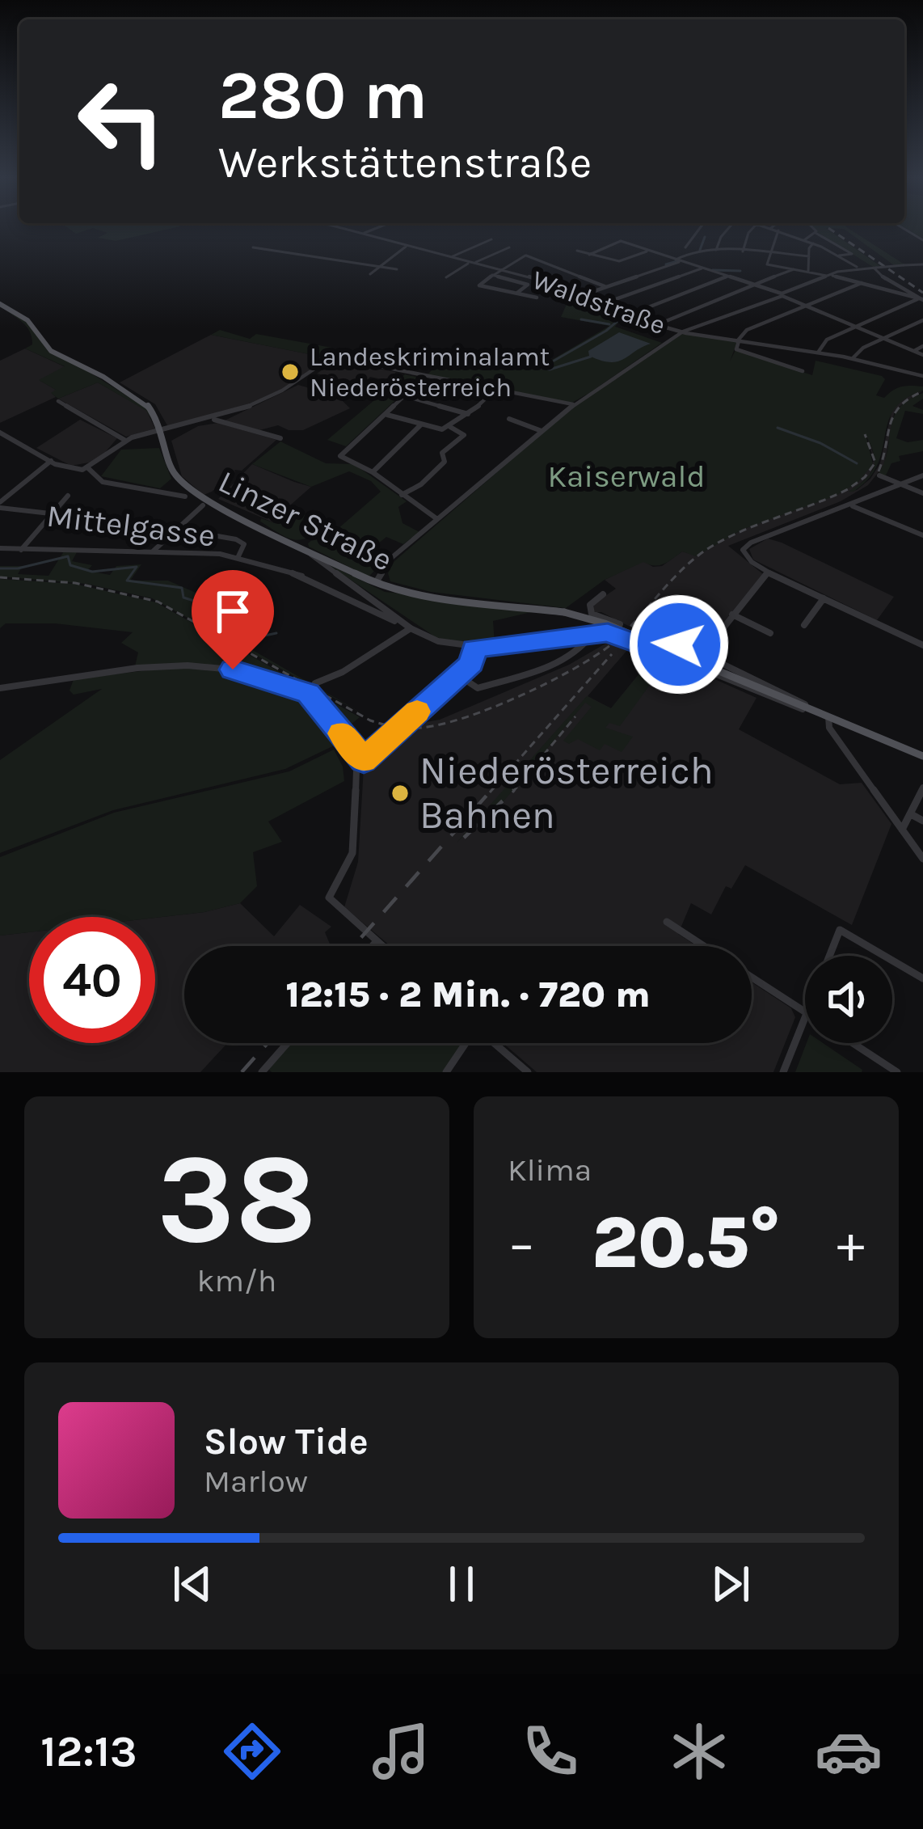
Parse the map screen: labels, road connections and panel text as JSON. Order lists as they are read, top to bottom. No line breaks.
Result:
{"streets":{"main road":["Linzer Straße"],"street":["Waldstraße","Mittelgasse"]},"parks":["Kaiserwald"],"places":["Landeskriminalamt Niederösterreich","Niederösterreich Bahnen"],"page":{"turn":["280 m","Werkstättenstraße"],"limit":"40","trip":"12:15 · 2 Min. · 720 m","tile":[["38","km/h"],"Klima"],"heat":["−","20.5°","+"],"song":["Slow Tide","Marlow"],"tabs":"12:13"}}
